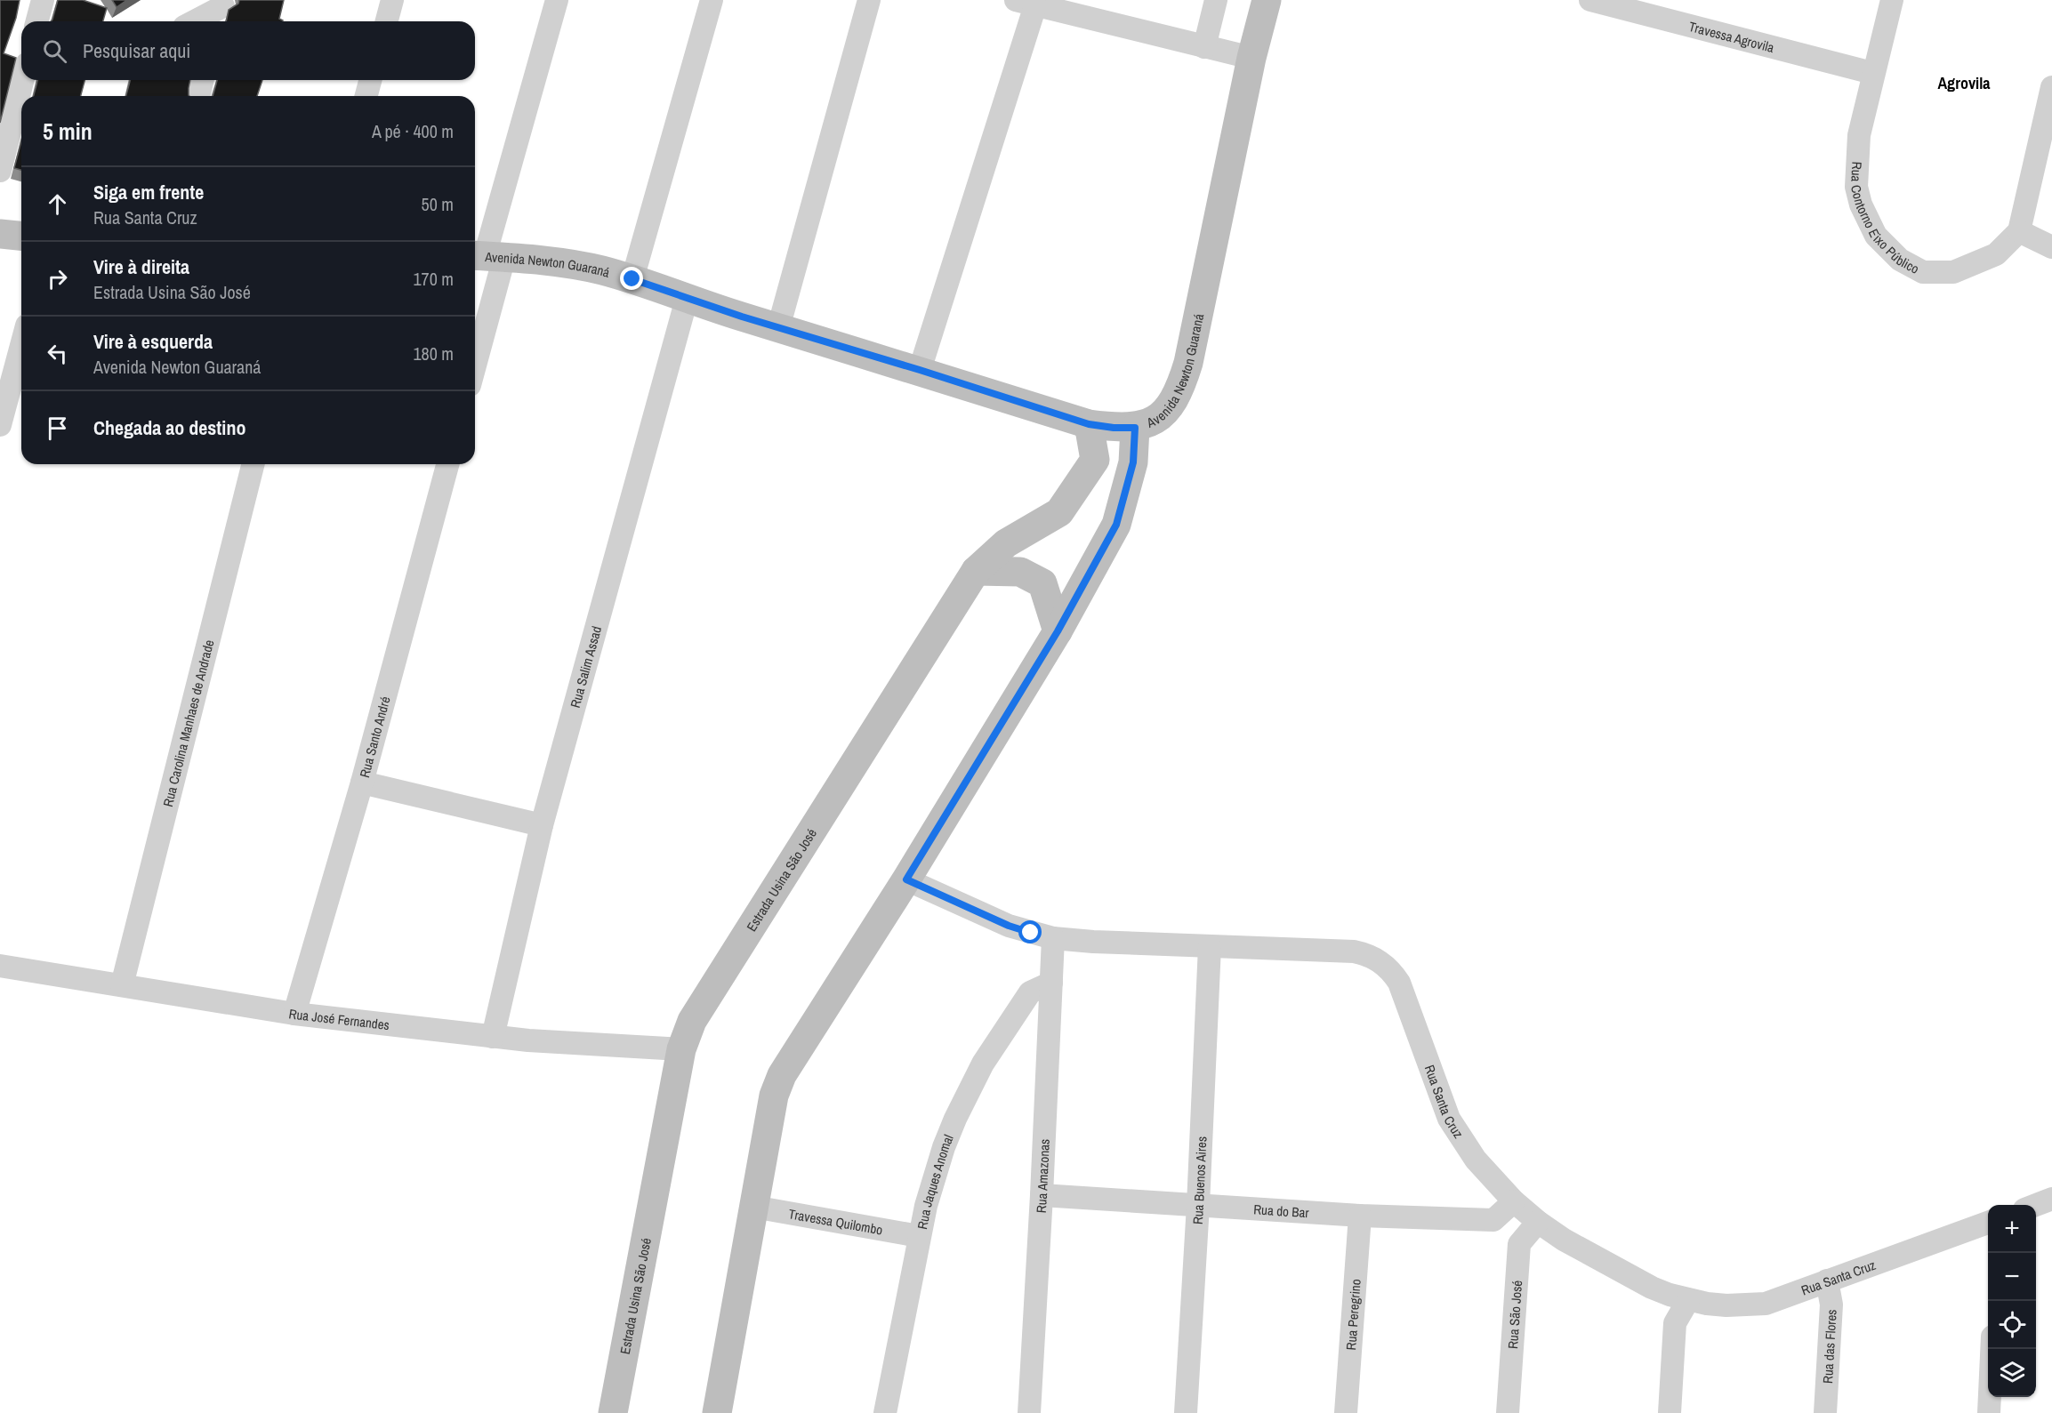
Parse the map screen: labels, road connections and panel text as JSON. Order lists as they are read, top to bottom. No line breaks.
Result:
{"streets":{"main road":["Avenida Newton Guaraná","Estrada Usina São José"],"street":["Travessa Agrovila","Rua Contorno Eixo Público","Rua Salim Assad","Rua Carolina Manhaes de Andrade","Rua Santo André","Rua José Fernandes","Rua Santa Cruz","Rua Amazonas","Rua Buenos Aires","Rua Jaques Anomal","Rua do Bar","Travessa Quilombo","Rua Peregrino","Rua São José","Rua das Flores"]},"crossings":[["Travessa Agrovila","Rua Contorno Eixo Público"],["Avenida Newton Guaraná","Rua Salim Assad"],["Avenida Newton Guaraná","Estrada Usina São José"],["Rua Salim Assad","Rua José Fernandes"],["Rua Carolina Manhaes de Andrade","Rua José Fernandes"],["Rua Santo André","Rua José Fernandes"],["Estrada Usina São José","Rua José Fernandes"],["Rua Santa Cruz","Rua Amazonas"],["Rua Santa Cruz","Rua Buenos Aires"],["Rua Santa Cruz","Rua do Bar"],["Rua Santa Cruz","Rua São José"],["Rua Santa Cruz","Rua das Flores"],["Rua Amazonas","Rua Jaques Anomal"],["Rua Amazonas","Rua do Bar"],["Rua Buenos Aires","Rua do Bar"],["Rua Jaques Anomal","Travessa Quilombo"],["Rua do Bar","Rua Peregrino"]],"districts":["Agrovila"],"page":{"search":"Pesquisar aqui","heading":["5 min","A pé · 400 m"],"list":[["Siga em frente","Rua Santa Cruz","50 m"],["Vire à direita","Estrada Usina São José","170 m"],["Vire à esquerda","Avenida Newton Guaraná","180 m"],"Chegada ao destino"],"map_buttons":["+","−"]}}
